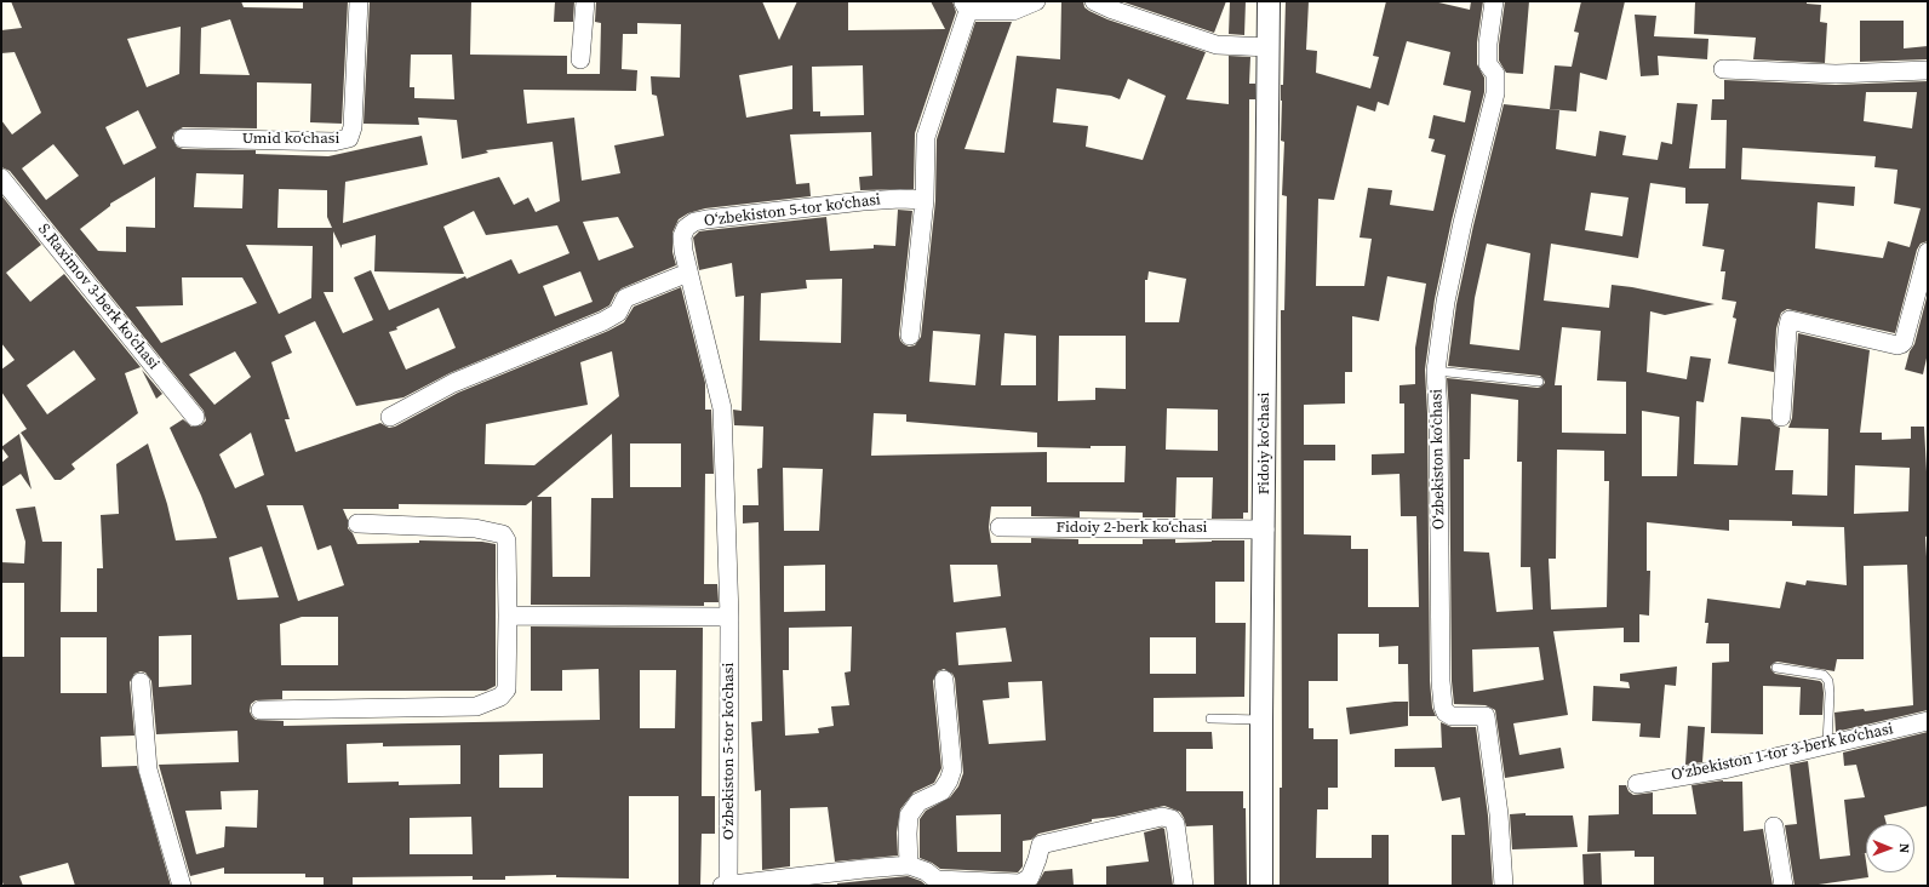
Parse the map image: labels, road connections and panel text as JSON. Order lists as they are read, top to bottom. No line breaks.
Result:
{"streets":{"street":["Umid koʻchasi","Oʻzbekiston 5-tor koʻchasi","S.Raximov 3-berk koʼchasi","Fidoiy koʻchasi","Oʻzbekiston koʻchasi","Fidoiy 2-berk koʻchasi","Oʻzbekiston 1-tor 3-berk koʻchasi"]},"crossings":[["Fidoiy koʻchasi","Fidoiy 2-berk koʻchasi"]],"north":"right"}
